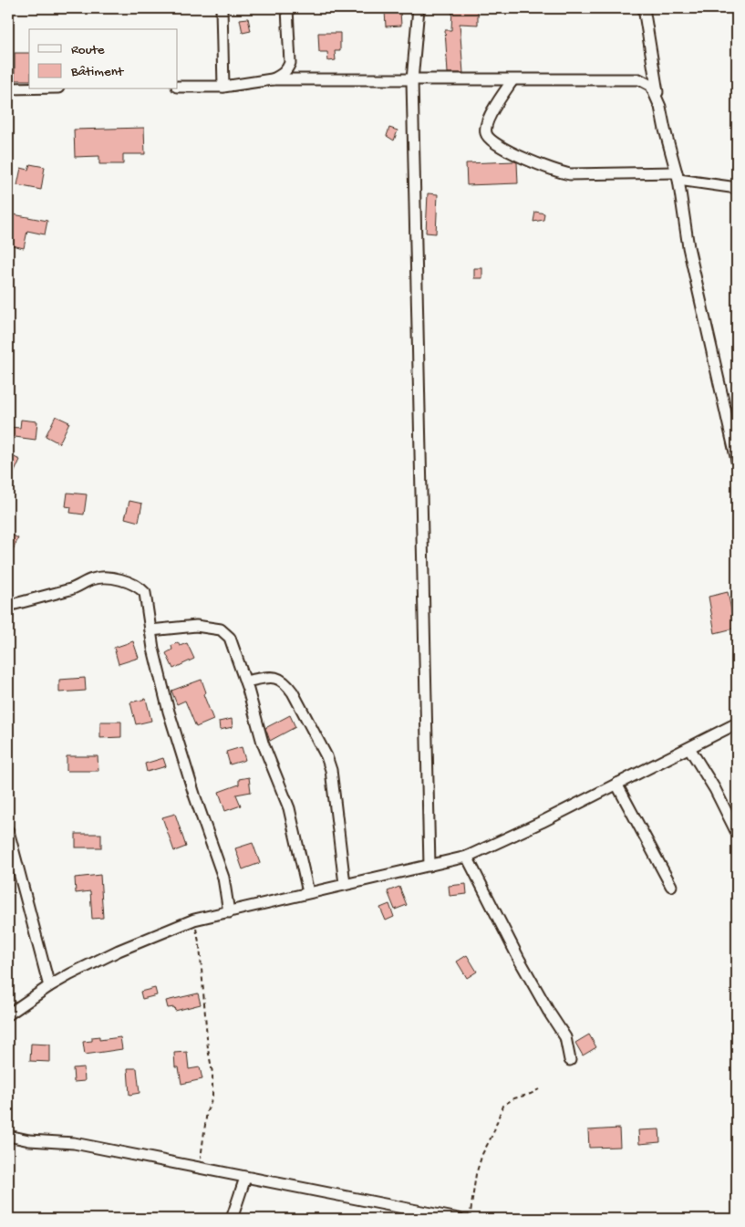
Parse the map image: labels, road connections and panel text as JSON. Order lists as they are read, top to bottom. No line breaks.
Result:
{"legend":["Route","Bâtiment"]}
